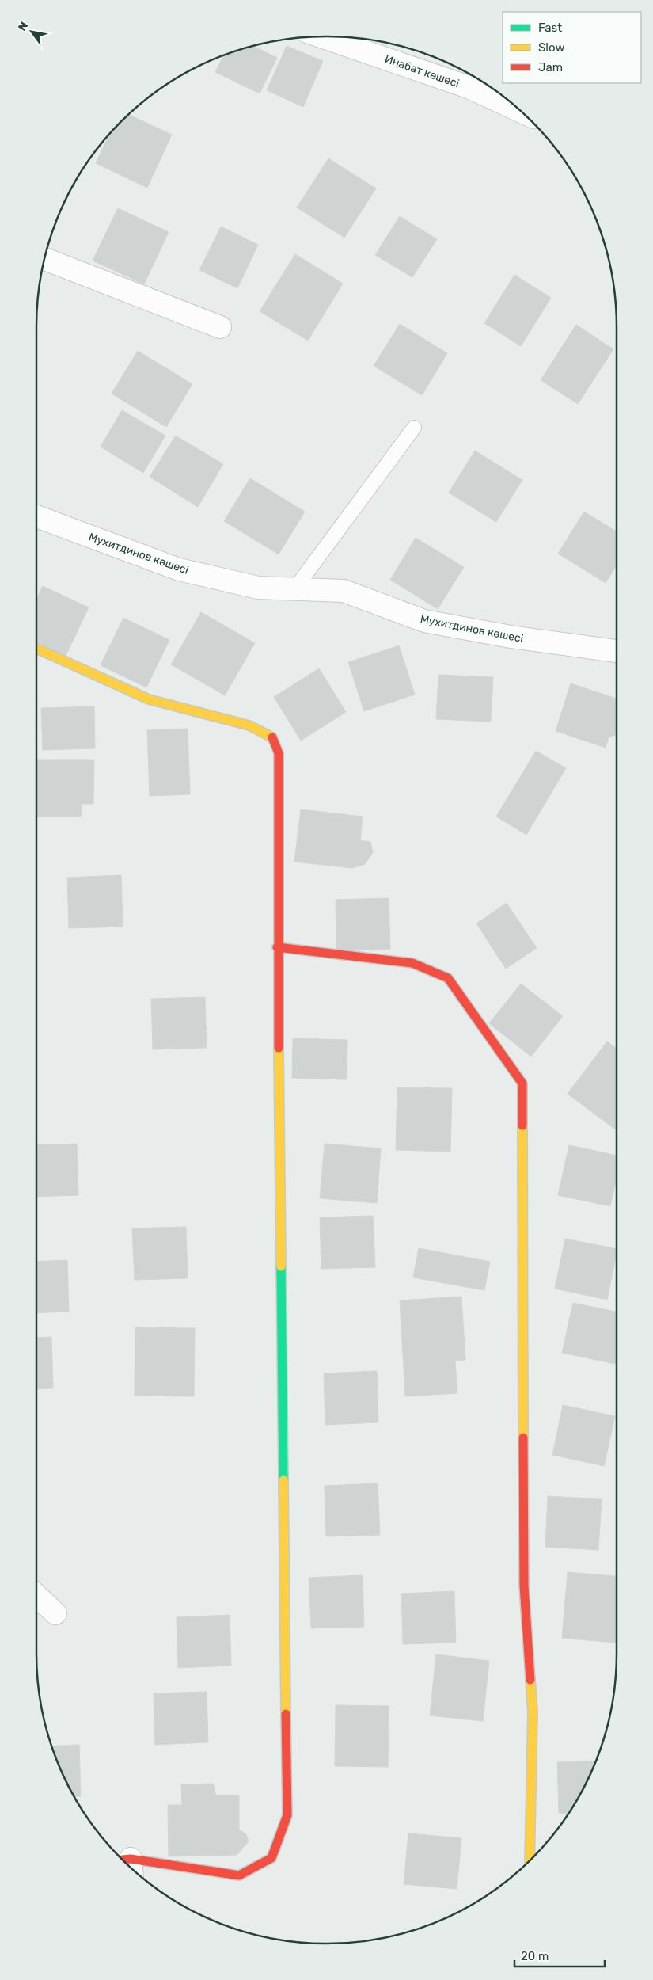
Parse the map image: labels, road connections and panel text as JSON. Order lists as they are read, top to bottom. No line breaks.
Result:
{"streets":{"street":["Инабат көшесі","Мухитдинов көшесі"]},"legend":["Fast","Slow","Jam"],"scale_bar":"20 m","north":"top left"}
